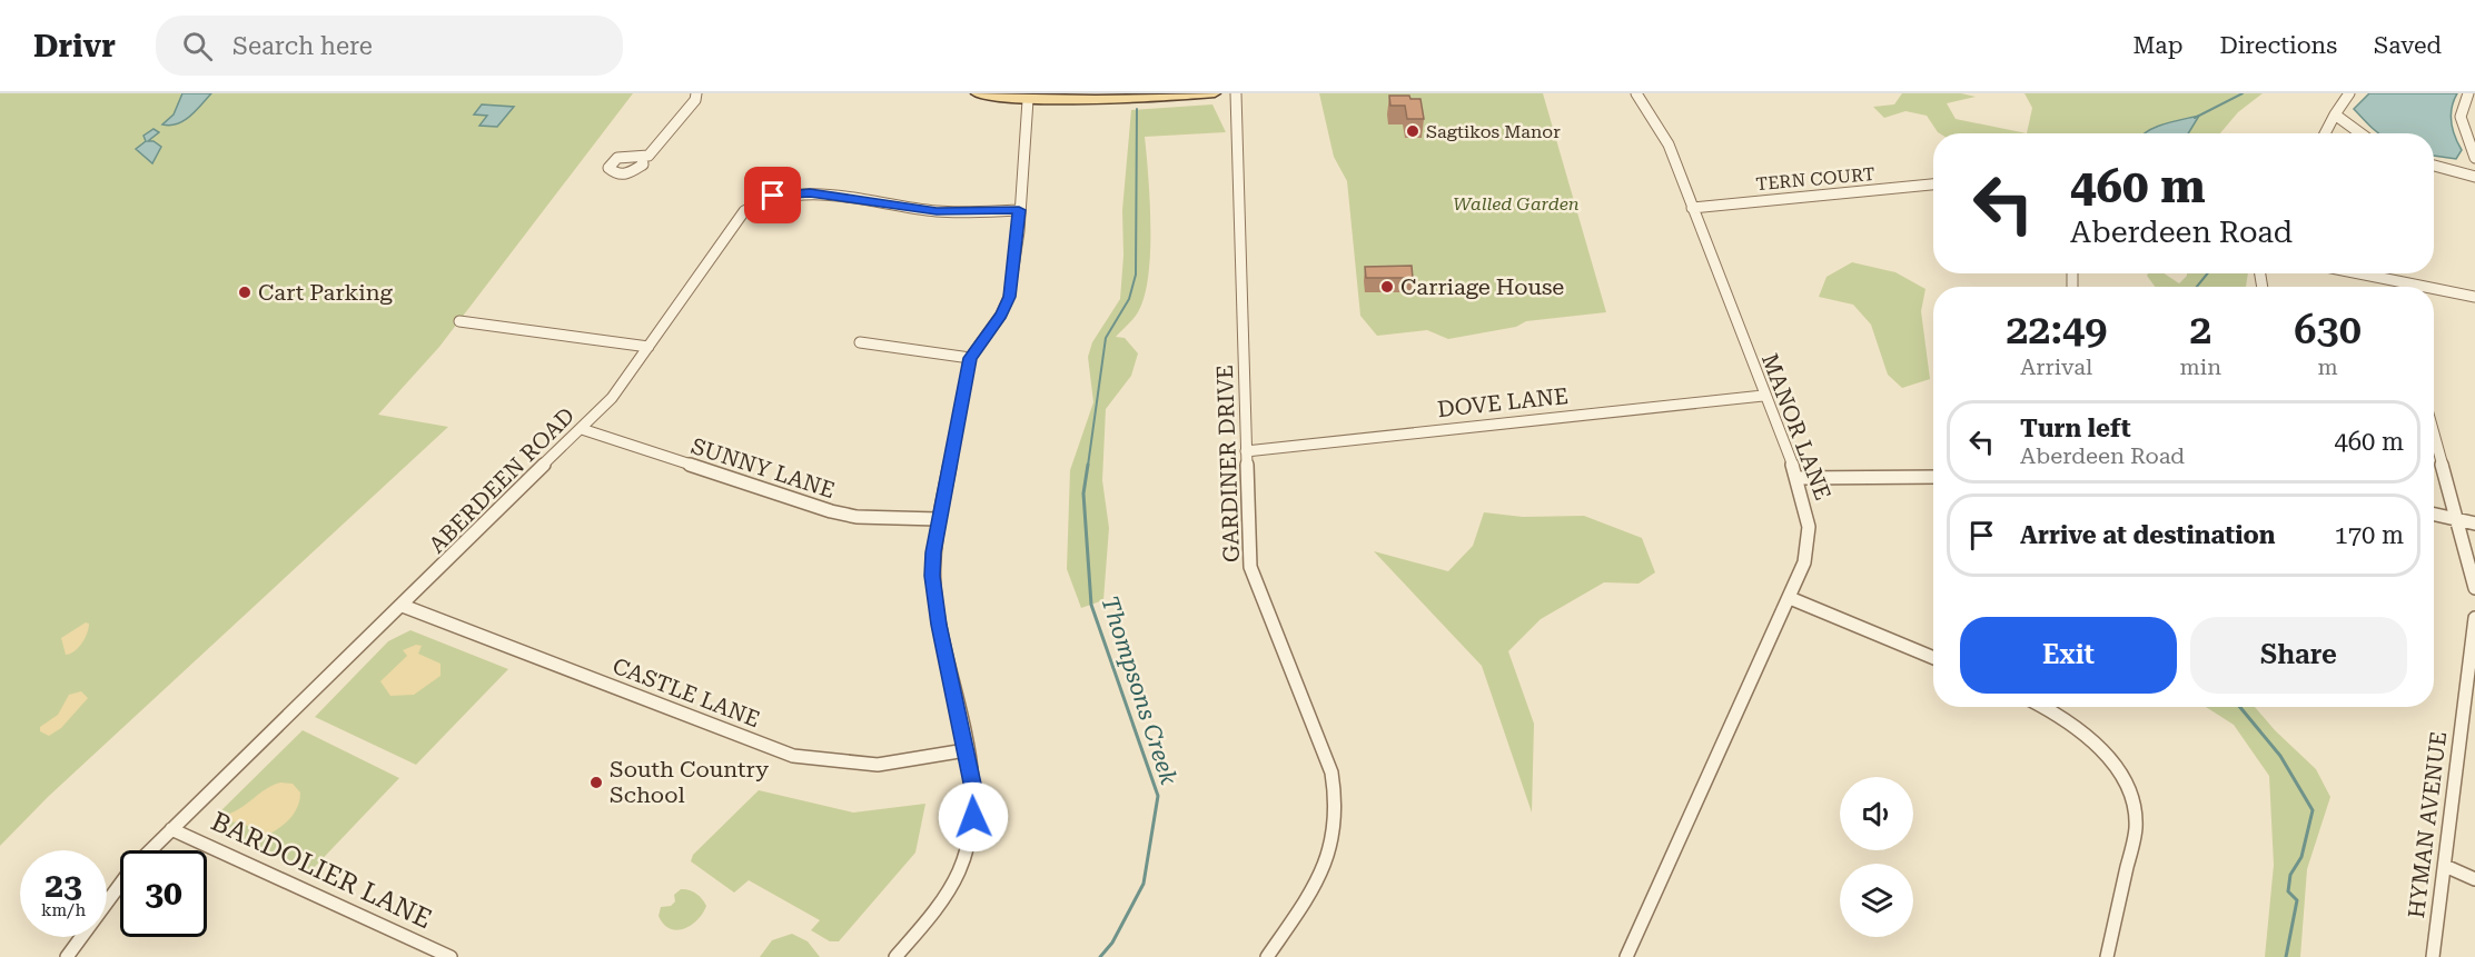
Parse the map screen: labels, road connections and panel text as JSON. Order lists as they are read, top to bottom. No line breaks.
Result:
{"streets":{"street":["TERN COURT","DOVE LANE","MANOR LANE","GARDINER DRIVE","SUNNY LANE","ABERDEEN ROAD","CASTLE LANE","HYMAN AVENUE","BARDOLIER LANE"]},"crossings":[["TERN COURT","MANOR LANE"],["DOVE LANE","MANOR LANE"],["DOVE LANE","GARDINER DRIVE"],["SUNNY LANE","ABERDEEN ROAD"],["ABERDEEN ROAD","CASTLE LANE"],["ABERDEEN ROAD","BARDOLIER LANE"]],"water":["Thompsons Creek"],"parks":["Walled Garden"],"places":["Sagtikos Manor","Carriage House","Cart Parking","South Country School"],"page":{"header":"Drivr","search":"Search here","nav":["Map","Directions","Saved"],"turn":["460 m","Aberdeen Road"],"eta":["22:49","Arrival","2","min","630","m"],"list":[{"name":"Turn left","note":"Aberdeen Road","value":"460 m"},{"name":"Arrive at destination","value":"170 m"}],"buttons":["Exit","Share"],"speed":"23 km/h","limit":"30"}}
